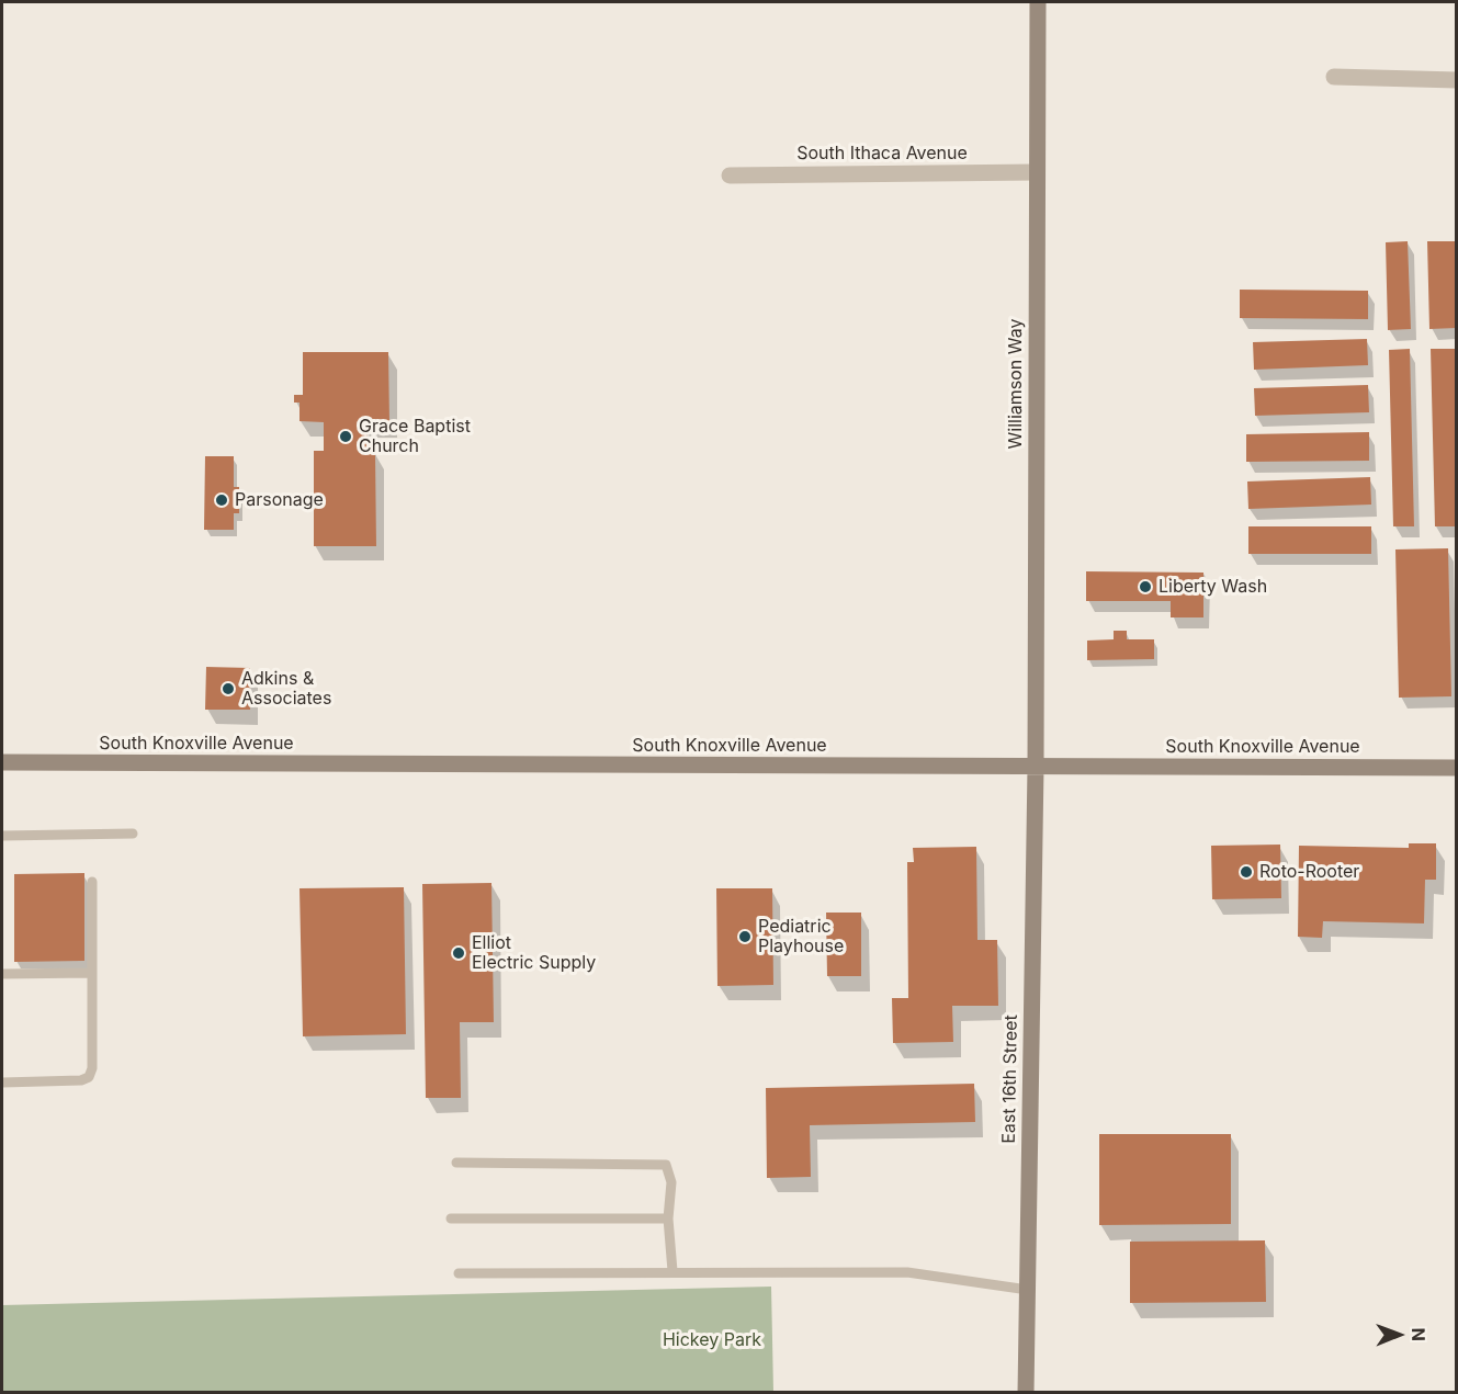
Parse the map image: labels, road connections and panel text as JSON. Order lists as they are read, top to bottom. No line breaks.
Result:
{"streets":{"main road":["Williamson Way","South Knoxville Avenue","East 16th Street"],"street":["South Ithaca Avenue"]},"crossings":[["South Ithaca Avenue","Williamson Way"],["Williamson Way","South Knoxville Avenue"],["Williamson Way","East 16th Street"],["South Knoxville Avenue","East 16th Street"]],"parks":["Hickey Park"],"places":["Grace Baptist Church","Parsonage","Liberty Wash","Adkins & Associates","Roto-Rooter","Pediatric Playhouse","Elliot Electric Supply"],"north":"right"}
